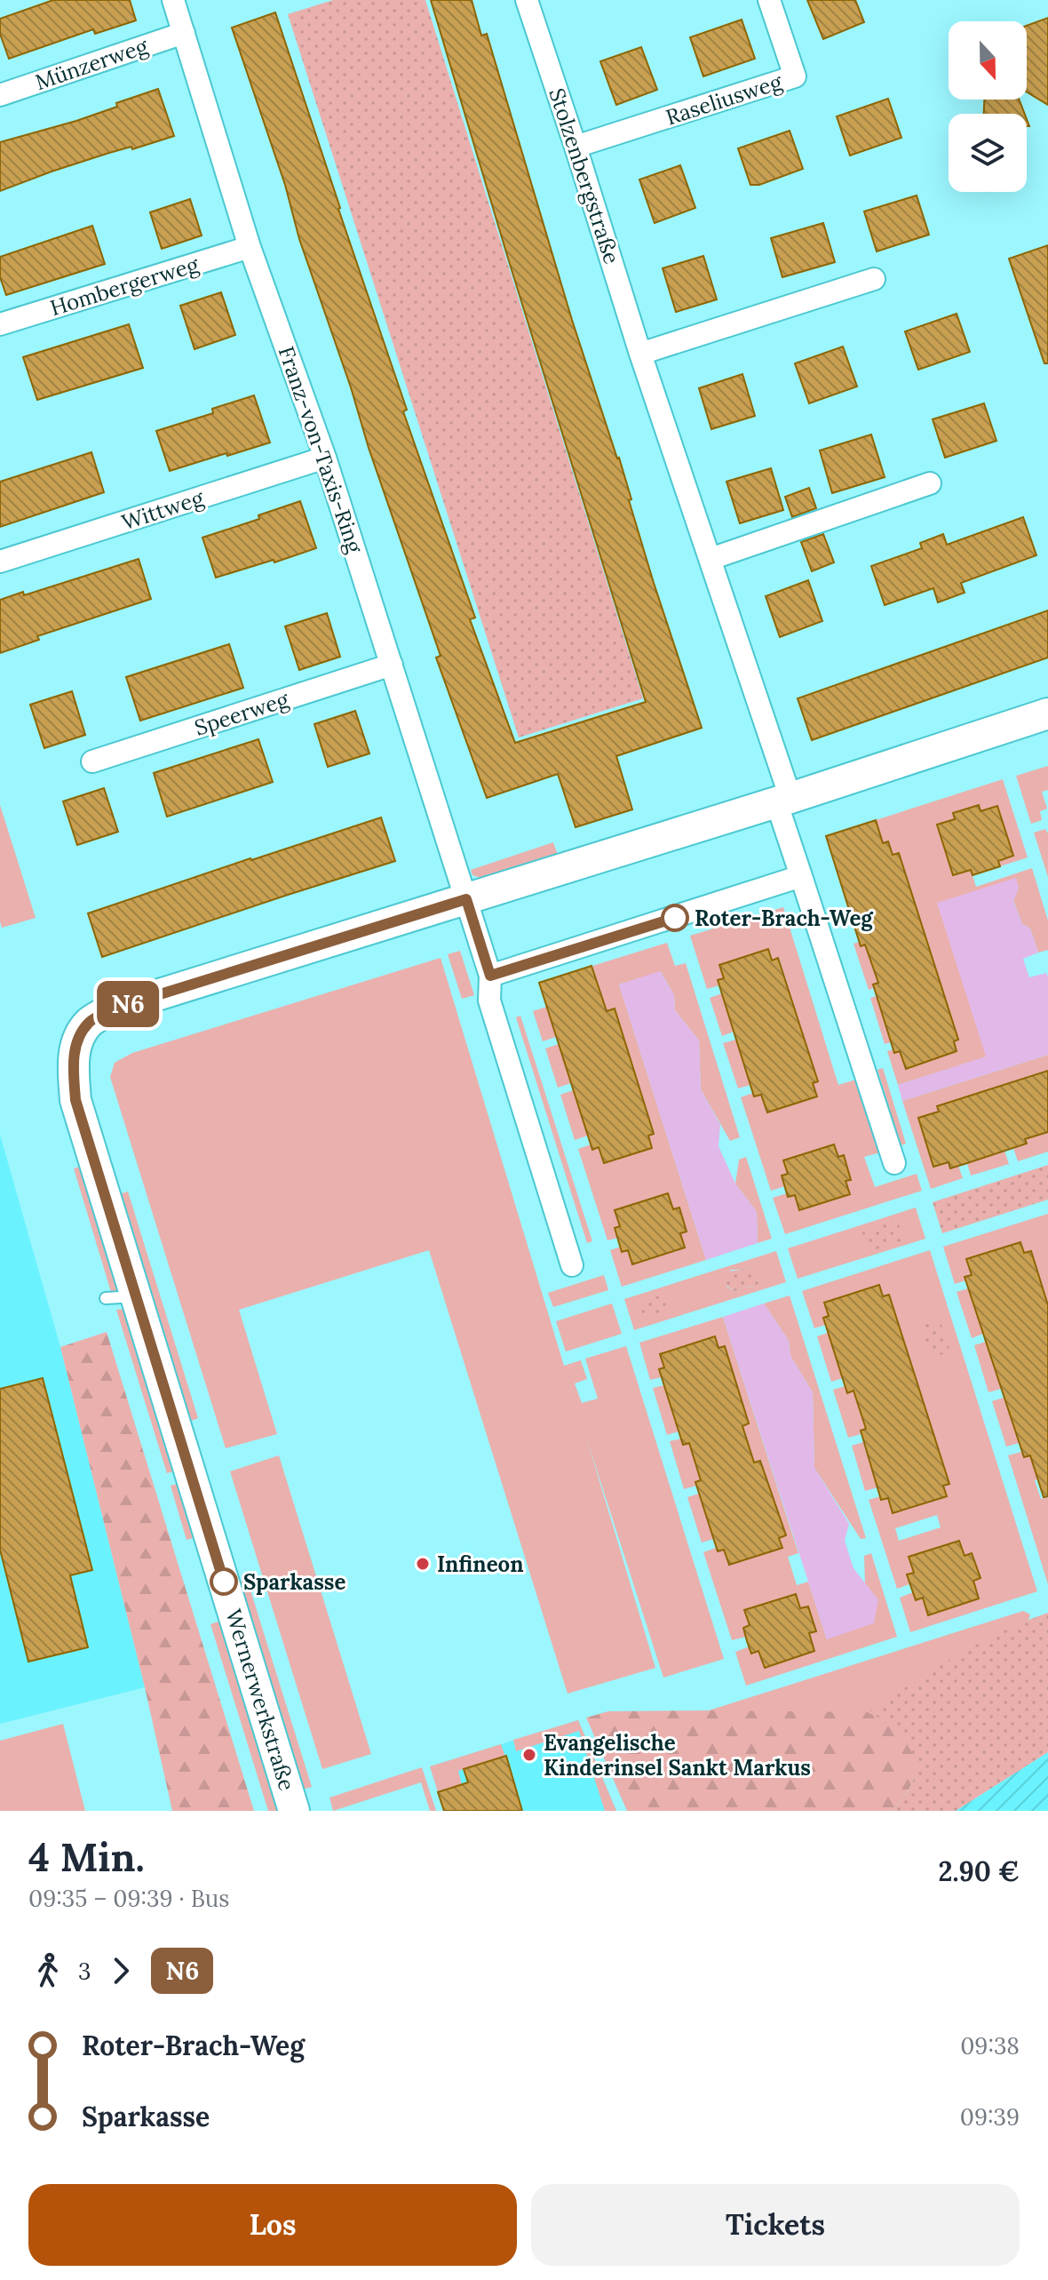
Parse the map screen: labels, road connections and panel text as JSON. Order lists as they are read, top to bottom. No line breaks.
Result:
{"streets":{"street":["Münzerweg","Raseliusweg","Stolzenbergstraße","Hombergerweg","Franz-von-Taxis-Ring","Wittweg","Speerweg","Wernerwerkstraße"]},"crossings":[["Münzerweg","Franz-von-Taxis-Ring"],["Raseliusweg","Stolzenbergstraße"],["Hombergerweg","Franz-von-Taxis-Ring"],["Franz-von-Taxis-Ring","Wittweg"],["Franz-von-Taxis-Ring","Speerweg"],["Franz-von-Taxis-Ring","Wernerwerkstraße"]],"places":["Roter-Brach-Weg","Infineon","Sparkasse","Evangelische Kinderinsel Sankt Markus"],"lines":["bus line N6"],"north":"bottom","page":{"on_map":"N6","heading":["4 Min.","09:35 – 09:39 · Bus","2.90 €"],"legs":["3","N6"],"list":[{"name":"Roter-Brach-Weg","value":"09:38"},{"name":"Sparkasse","value":"09:39"}],"buttons":["Los","Tickets"]}}
